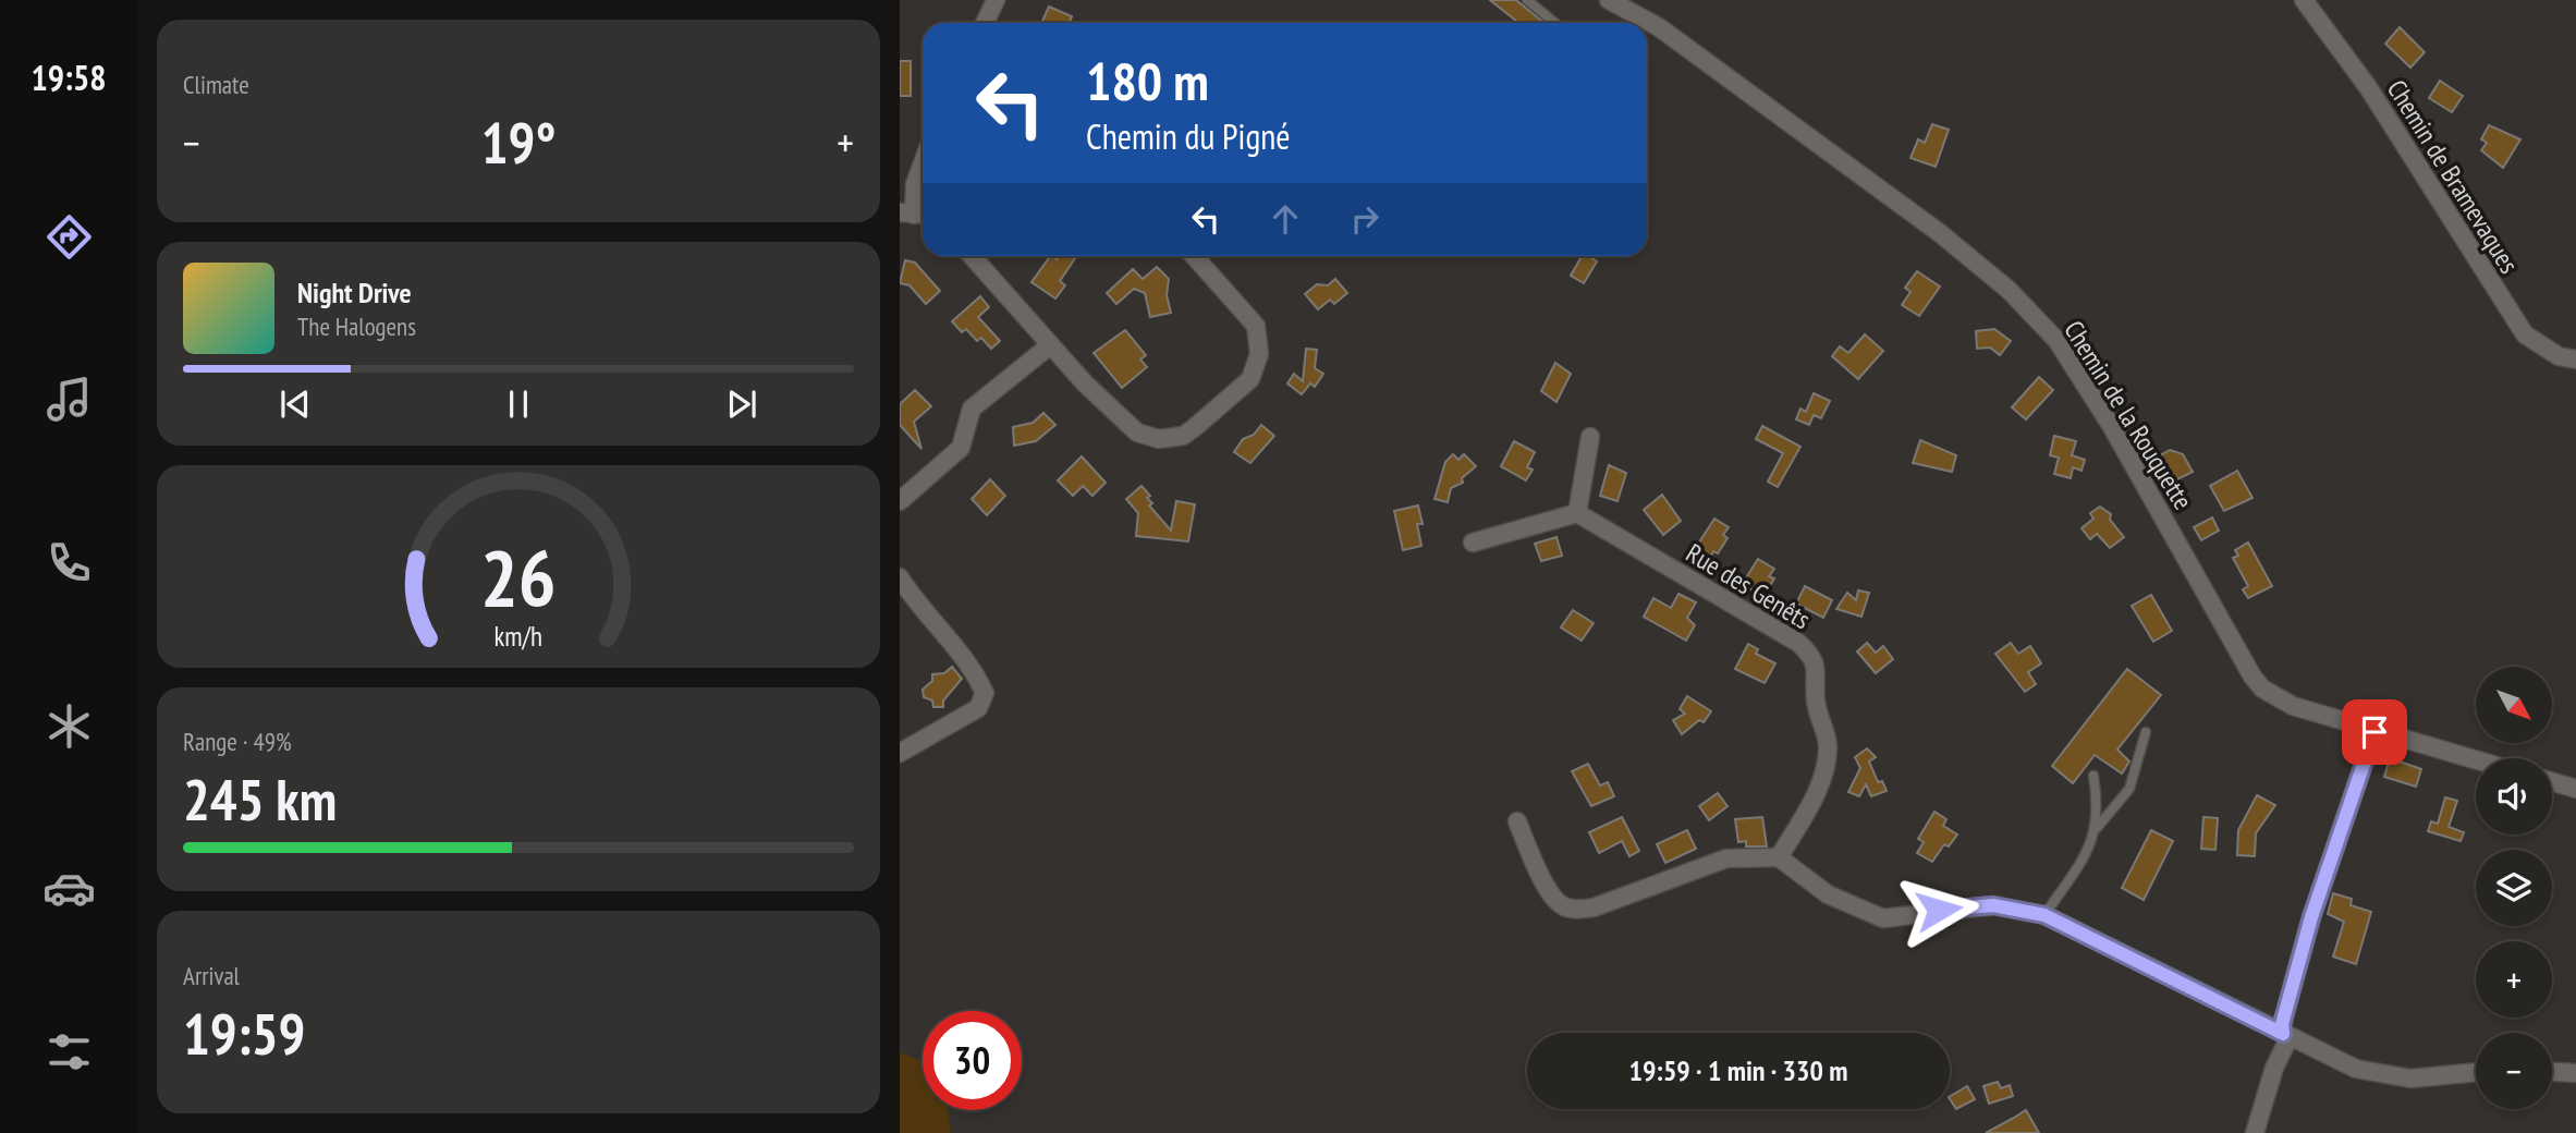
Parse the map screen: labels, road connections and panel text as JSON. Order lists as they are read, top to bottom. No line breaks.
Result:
{"streets":{"street":["Chemin de Bramevaques","Chemin de la Rouquette","Rue des Genêts"]},"north":"bottom right","page":{"tabs":"19:58","tile":["Climate",["Range · 49%","245 km"],["Arrival","19:59"]],"turn":["180 m","Chemin du Pigné"],"heat":["−","19°","+"],"song":["Night Drive","The Halogens"],"map_buttons":["+","−"],"limit":"30","trip":"19:59 · 1 min · 330 m","gauge":["26","km/h"]}}
